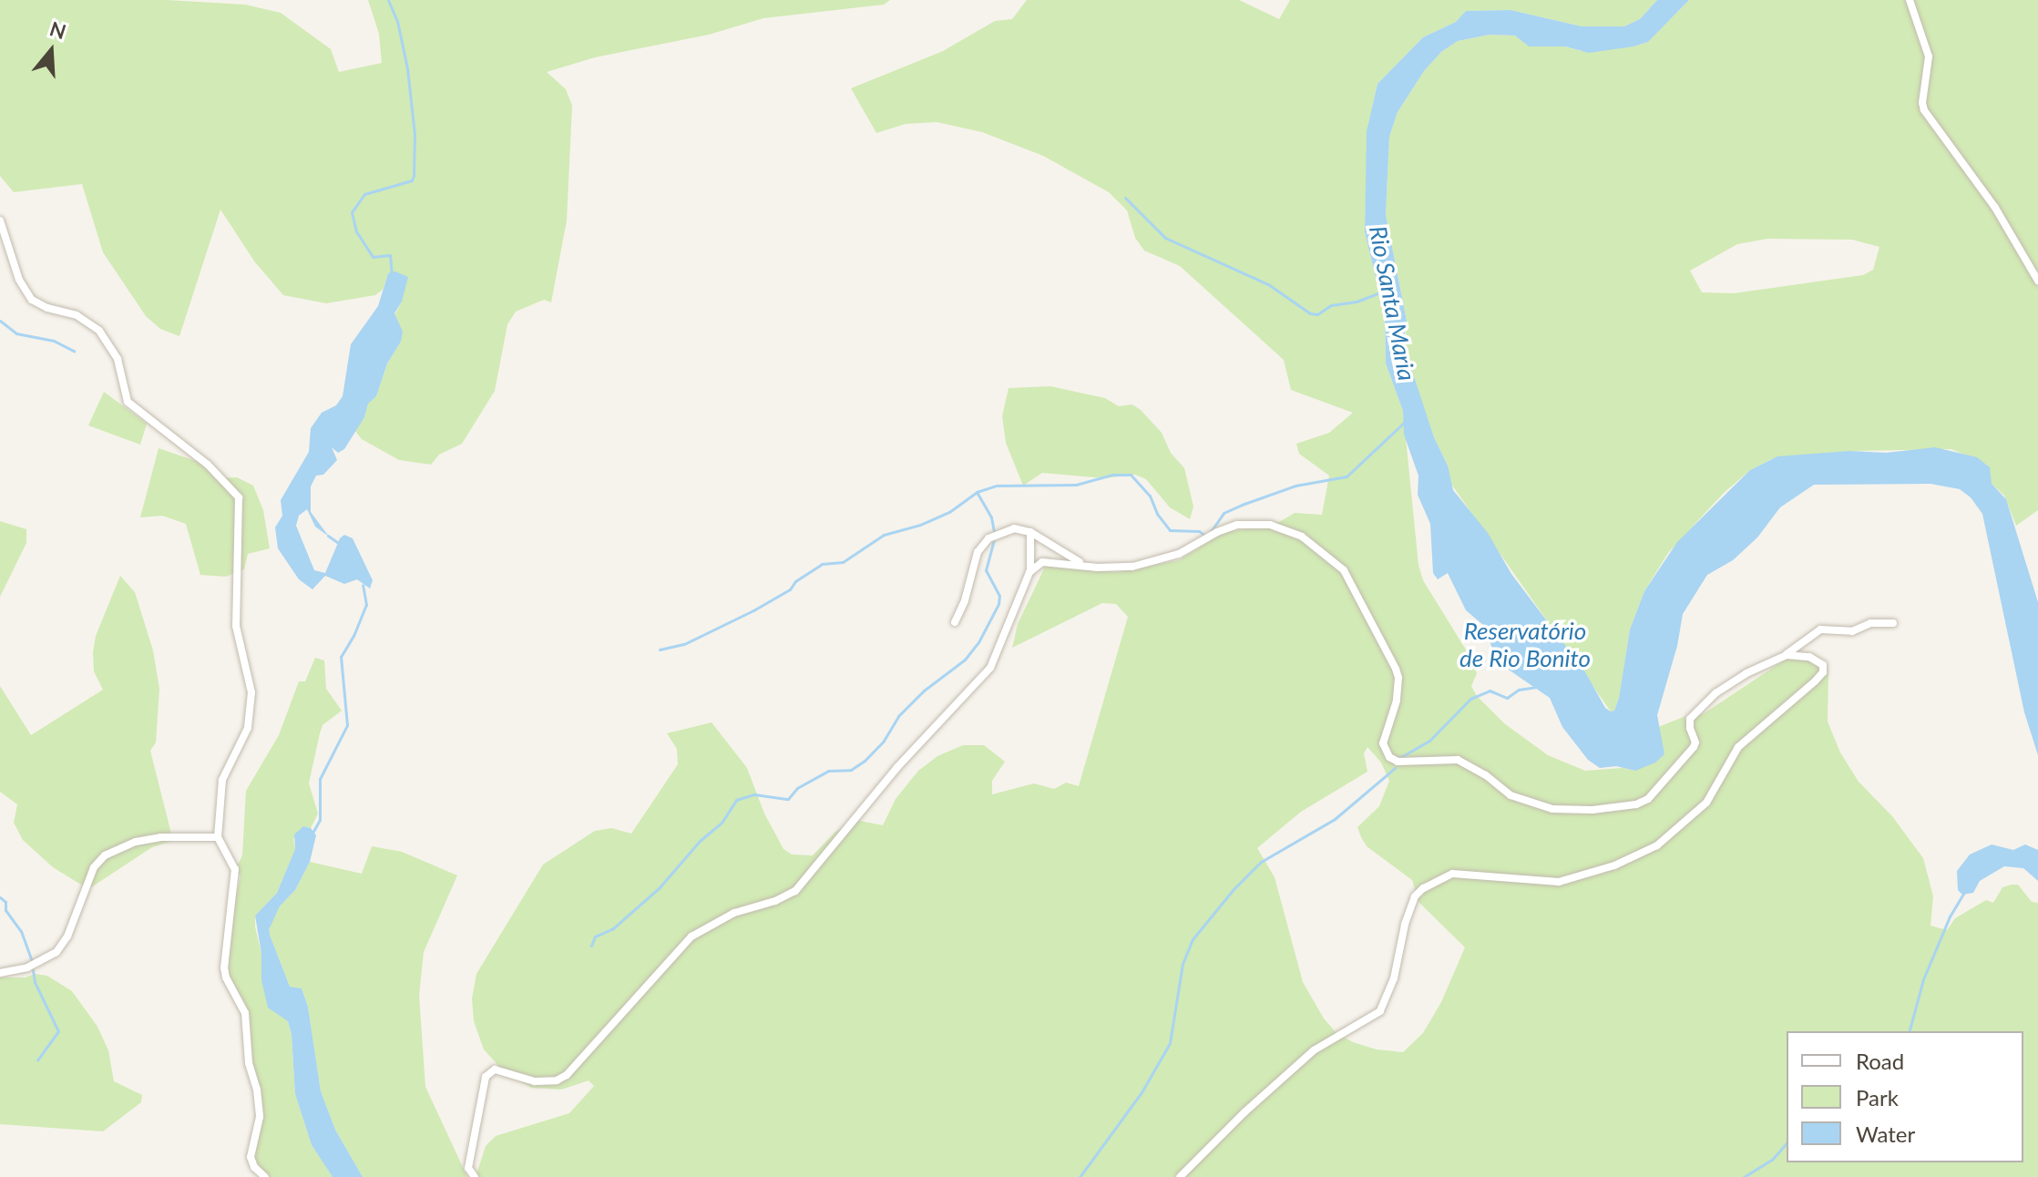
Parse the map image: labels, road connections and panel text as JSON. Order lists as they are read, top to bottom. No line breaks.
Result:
{"water":["Rio Santa Maria","Reservatório de Rio Bonito"],"legend":["Road","Park","Water"],"north":"top"}
